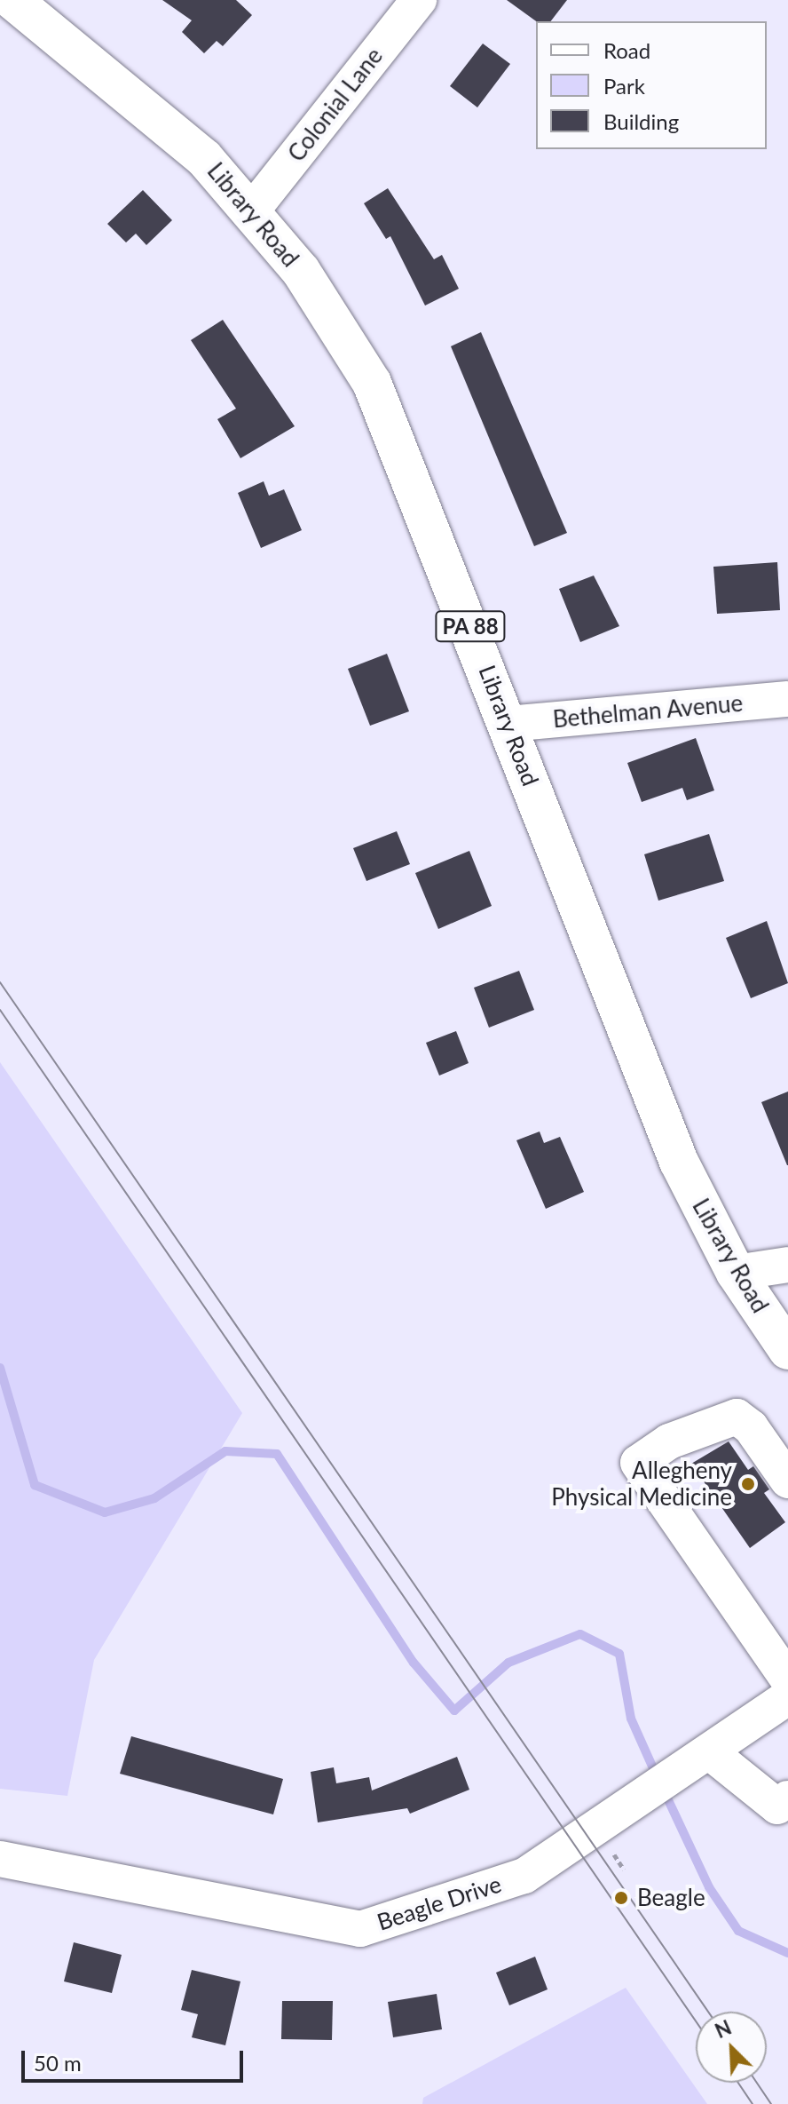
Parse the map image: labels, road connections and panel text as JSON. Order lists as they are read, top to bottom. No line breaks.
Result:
{"streets":{"main road":["Library Road","PA 88"],"street":["Colonial Lane","Bethelman Avenue","Beagle Drive"]},"crossings":[["Colonial Lane","Library Road"],["Library Road","Bethelman Avenue"]],"places":["Allegheny Physical Medicine","Beagle"],"legend":["Road","Park","Building"],"scale_bar":"50 m","north":"top left"}
